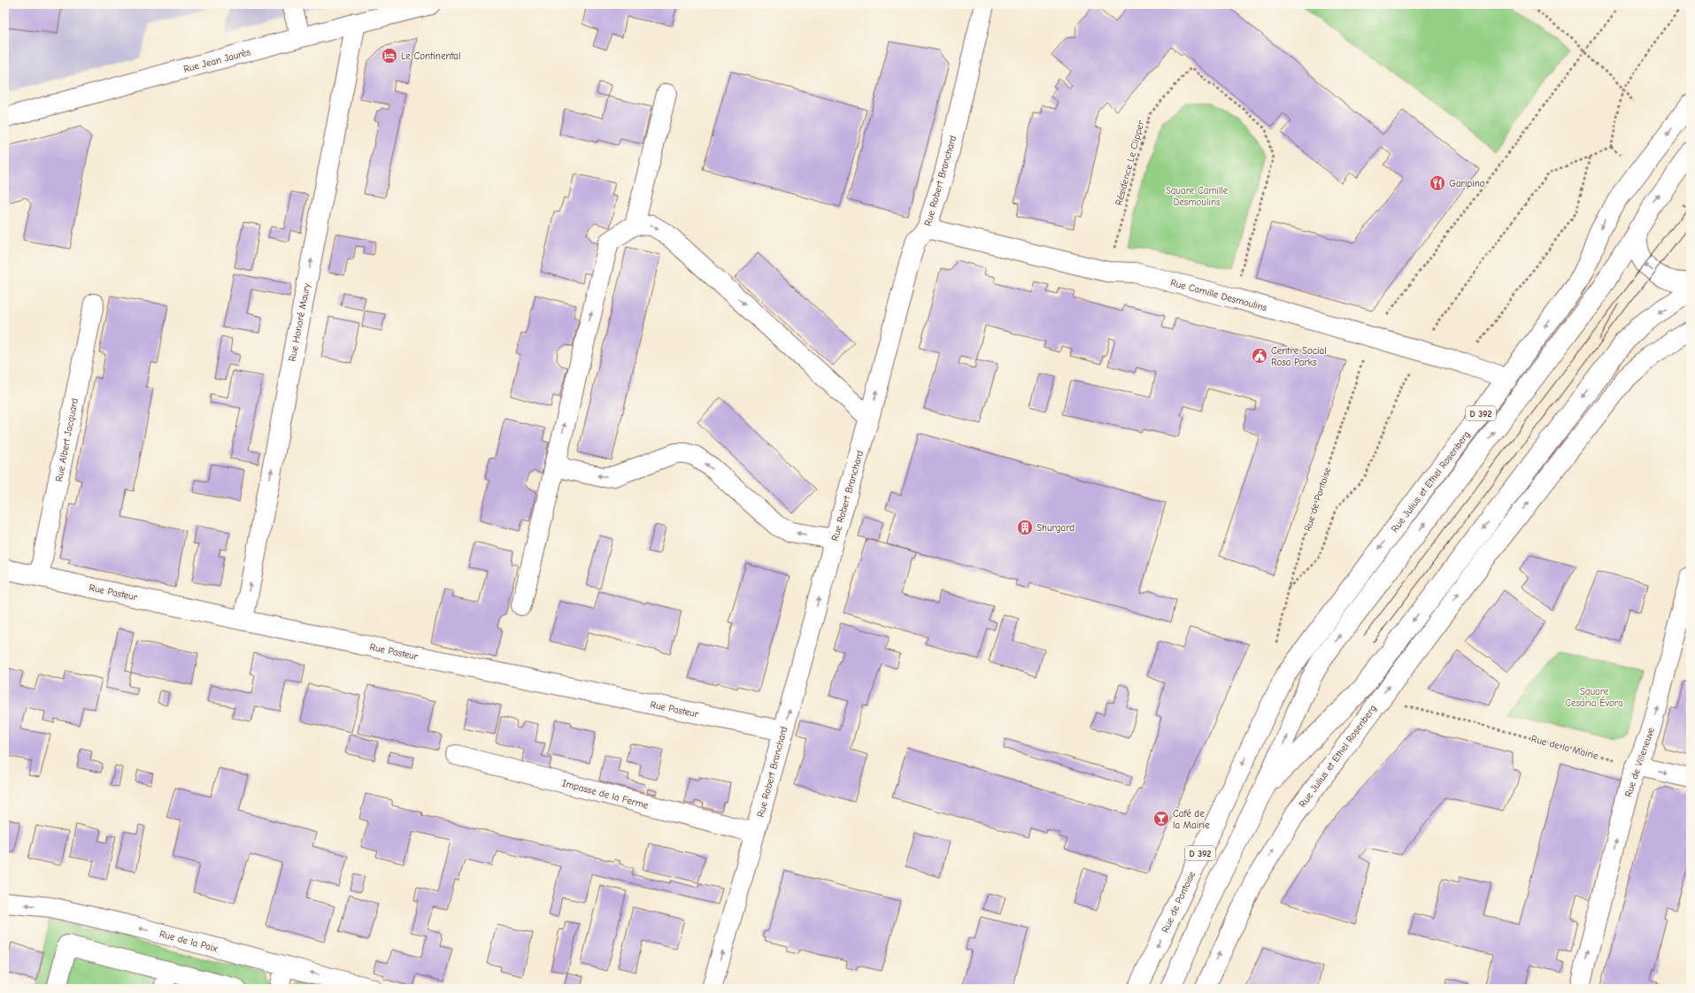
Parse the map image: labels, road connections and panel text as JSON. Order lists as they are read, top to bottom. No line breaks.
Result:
{"streets":{"street":["Rue Jean Jaurès","Rue Robert Branchard","Rue Camille Desmoulins","Rue Honoré Maury","D 392","Rue Albert Jacquard","Rue Julius et Ethel Rosenberg","Rue de Pontoise","Rue Pasteur","Rue de Villeneuve","Impasse de la Ferme","Rue de la Paix"],"path":["Résidence Le Clipper","Rue de la Mairie"]},"crossings":[["Rue Jean Jaurès","Rue Honoré Maury"],["Résidence Le Clipper","Rue Camille Desmoulins"],["Rue Robert Branchard","Rue Camille Desmoulins"],["Rue Robert Branchard","Rue Pasteur"],["Rue Robert Branchard","Impasse de la Ferme"],["Rue Camille Desmoulins","Rue Julius et Ethel Rosenberg"],["Rue Honoré Maury","Rue Pasteur"],["Rue Albert Jacquard","Rue Pasteur"],["Rue Julius et Ethel Rosenberg","Rue de Pontoise"],["Rue Julius et Ethel Rosenberg","Rue de la Mairie"],["Rue de la Mairie","Rue de Villeneuve"]],"one_way":["Rue Robert Branchard","Rue Honoré Maury","Rue de Pontoise","Rue de Villeneuve","Rue de la Paix"],"parks":["Square Camille Desmoulins","Square Cesária Évora"],"places":{"hotel":["Le Continental"],"restaurant":["Garipino"],"public building":["Centre Social Rosa Parks"],"building":["Shurgard"],"bar":["Café de la Mairie"]}}
